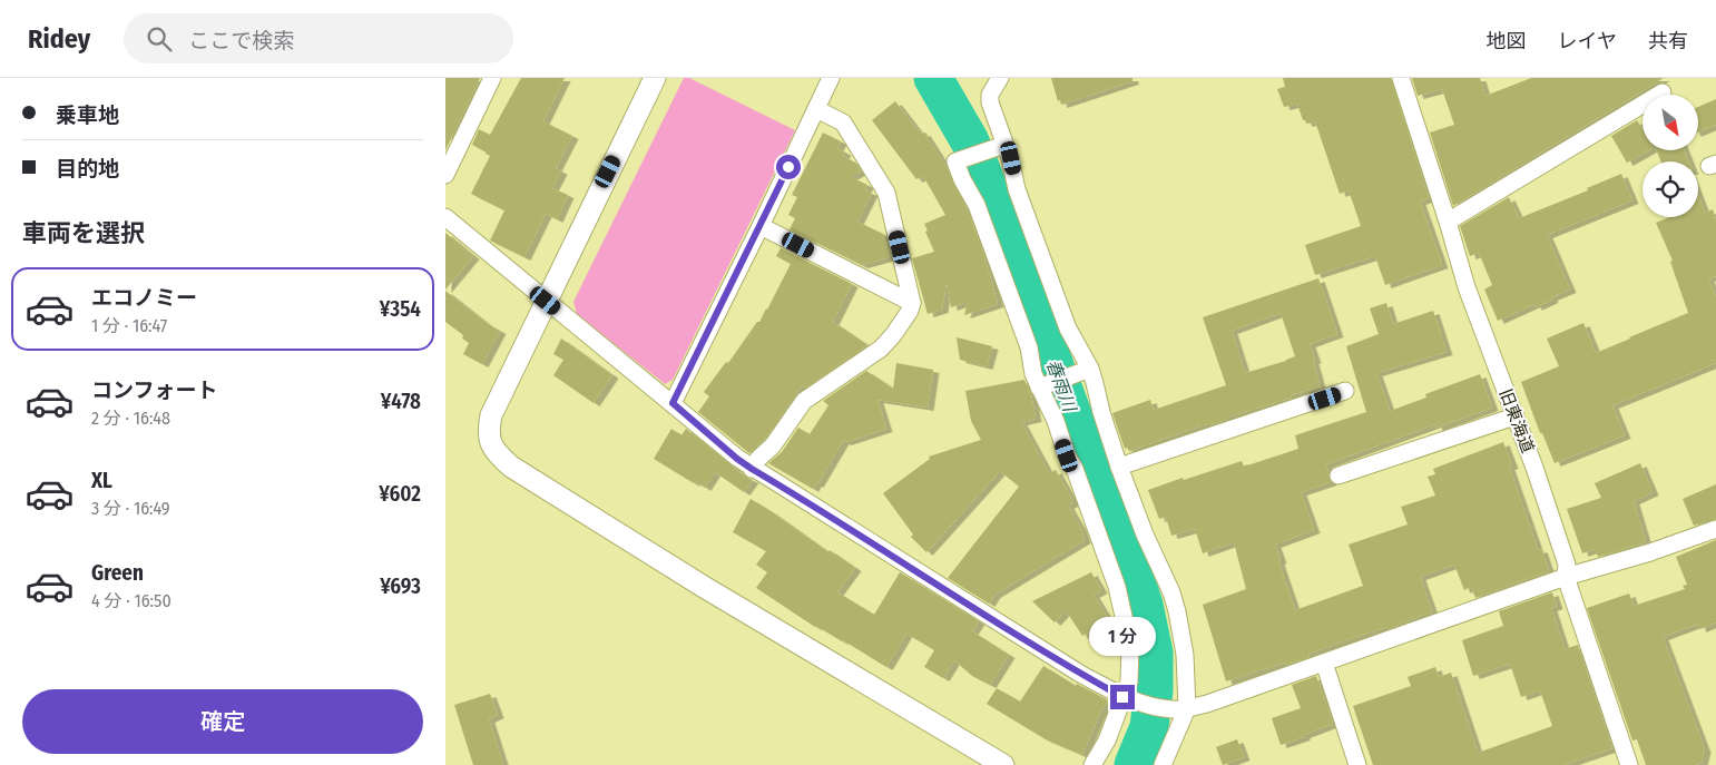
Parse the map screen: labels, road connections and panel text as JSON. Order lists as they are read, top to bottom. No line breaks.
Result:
{"streets":{"street":["旧東海道"]},"water":["春雨川"],"north":"bottom right","page":{"header":"Ridey","search":"ここで検索","nav":["地図","レイヤ","共有"],"banner":["乗車地","目的地"],"heading":"車両を選択","list":[{"name":"エコノミー","note":"1 分 · 16:47","value":"¥354"},{"name":"コンフォート","note":"2 分 · 16:48","value":"¥478"},{"name":"XL","note":"3 分 · 16:49","value":"¥602"},{"name":"Green","note":"4 分 · 16:50","value":"¥693"}],"bubble":"1 分","buttons":"確定"}}
